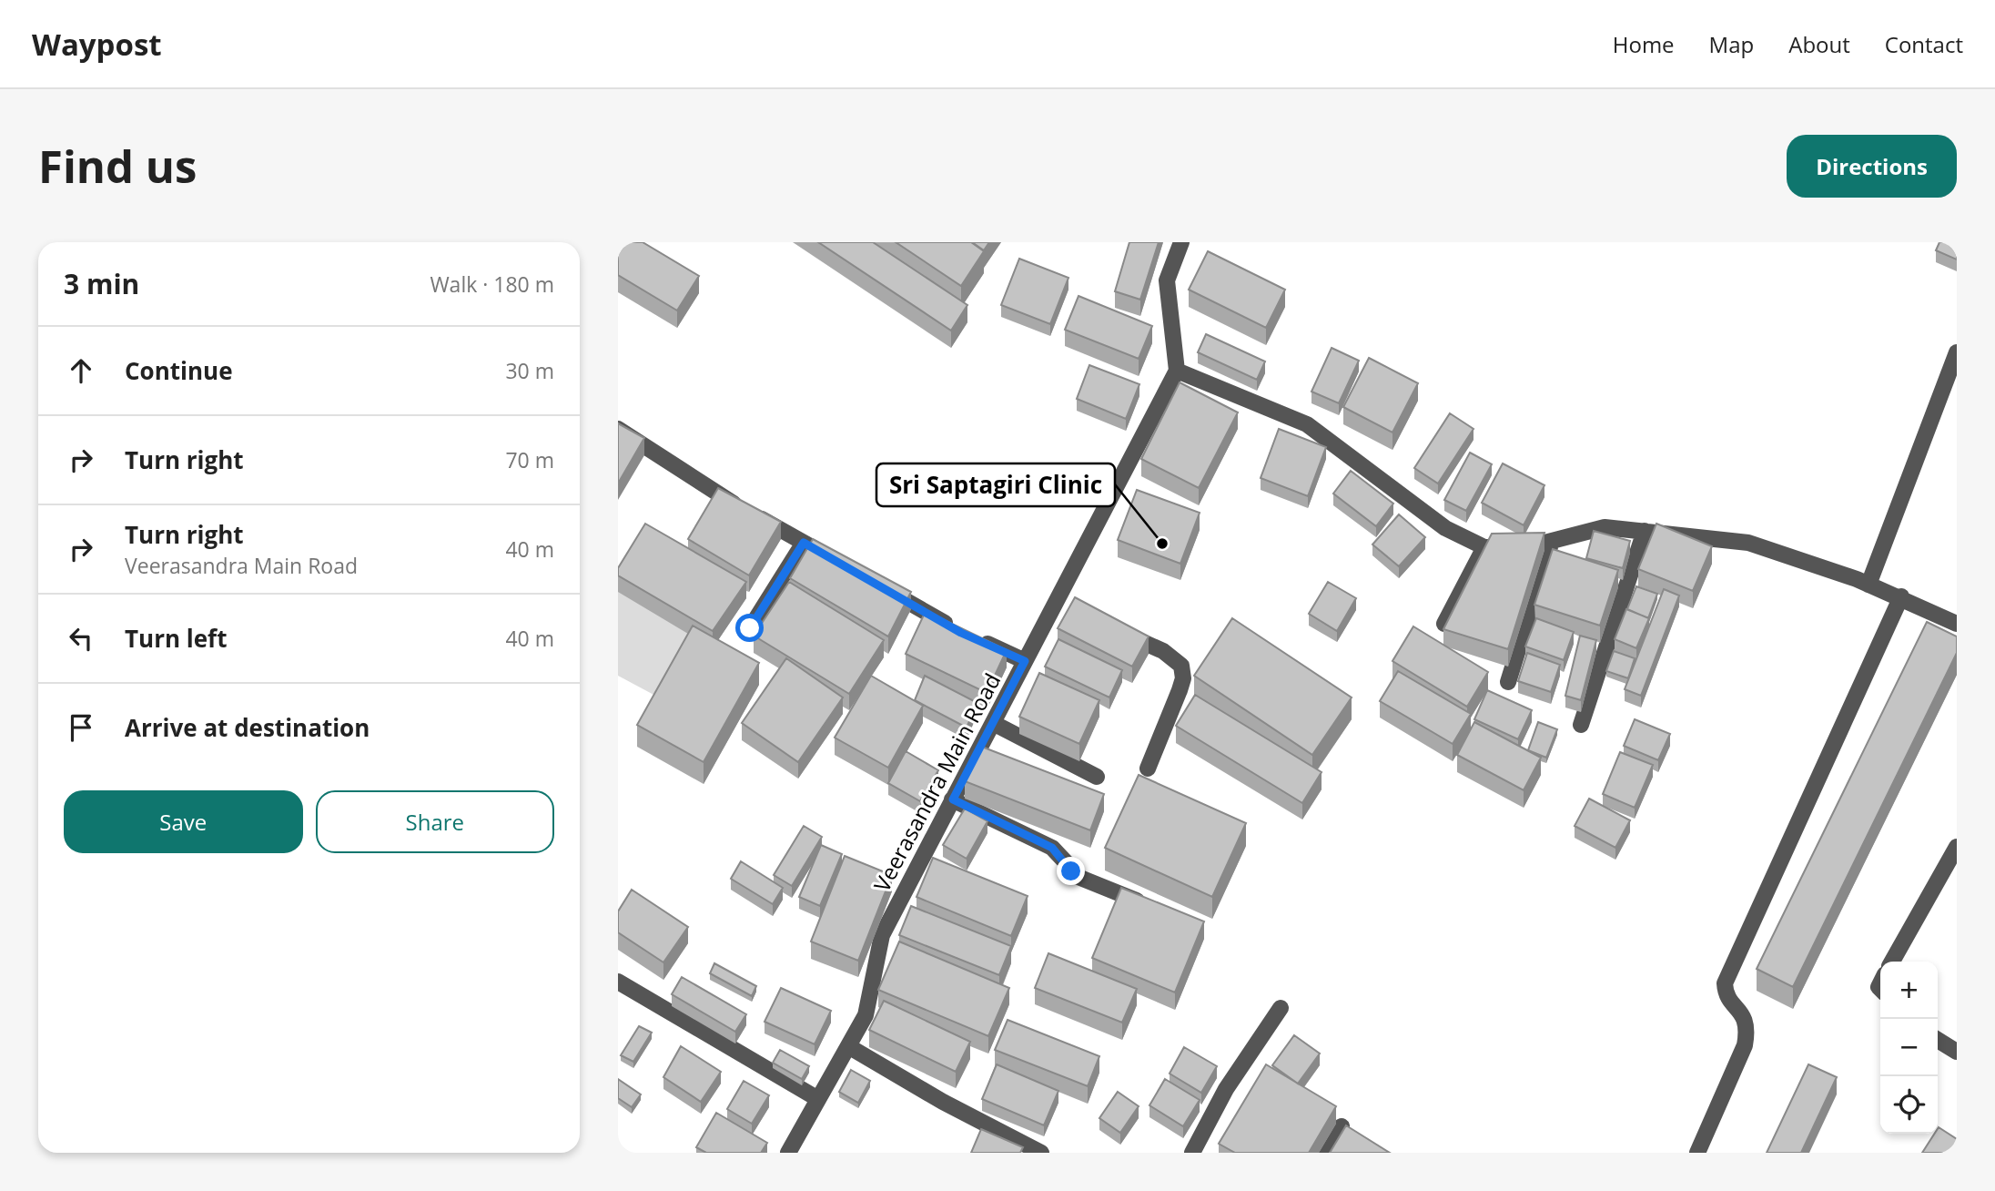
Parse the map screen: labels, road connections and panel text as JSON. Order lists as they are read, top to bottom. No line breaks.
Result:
{"streets":{"street":["Veerasandra Main Road"]},"places":["Sri Saptagiri Clinic"],"page":{"header":"Waypost","nav":["Home","Map","About","Contact"],"buttons":["Directions",["Save","Share"]],"title":"Find us","heading":["3 min","Walk · 180 m"],"list":[["Continue","30 m"],["Turn right","70 m"],["Turn right","Veerasandra Main Road","40 m"],["Turn left","40 m"],"Arrive at destination"],"map_buttons":["+","−"]}}
